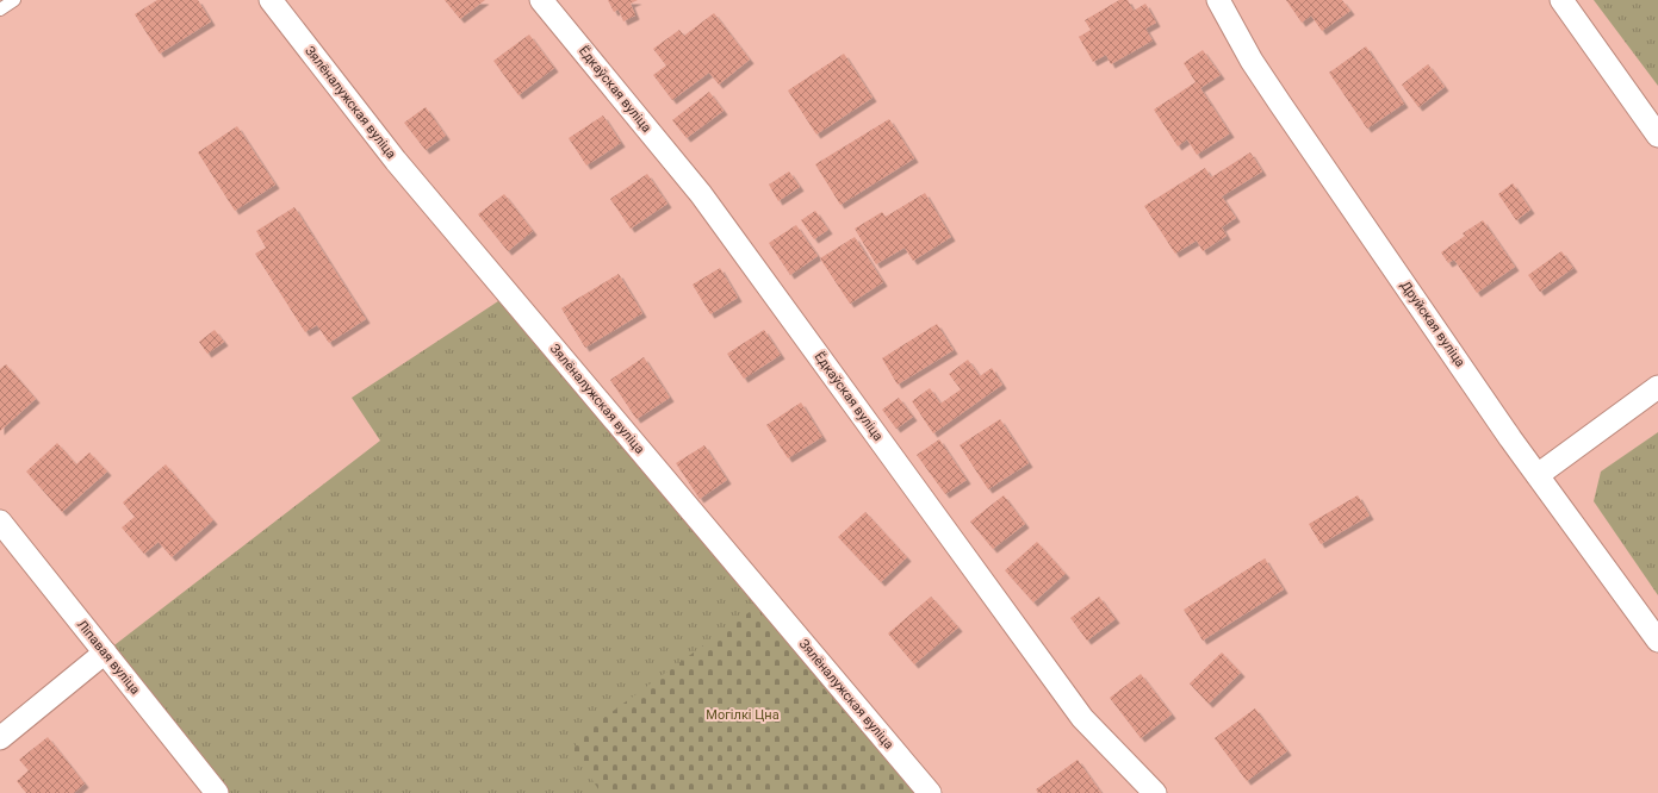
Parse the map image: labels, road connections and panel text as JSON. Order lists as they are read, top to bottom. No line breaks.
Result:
{"streets":{"street":["Ёдкаўская вуліца","Зялёналужская вуліца","Друйская вуліца","Ліпавая вуліца"]},"parks":["Могілкі Цна"]}
